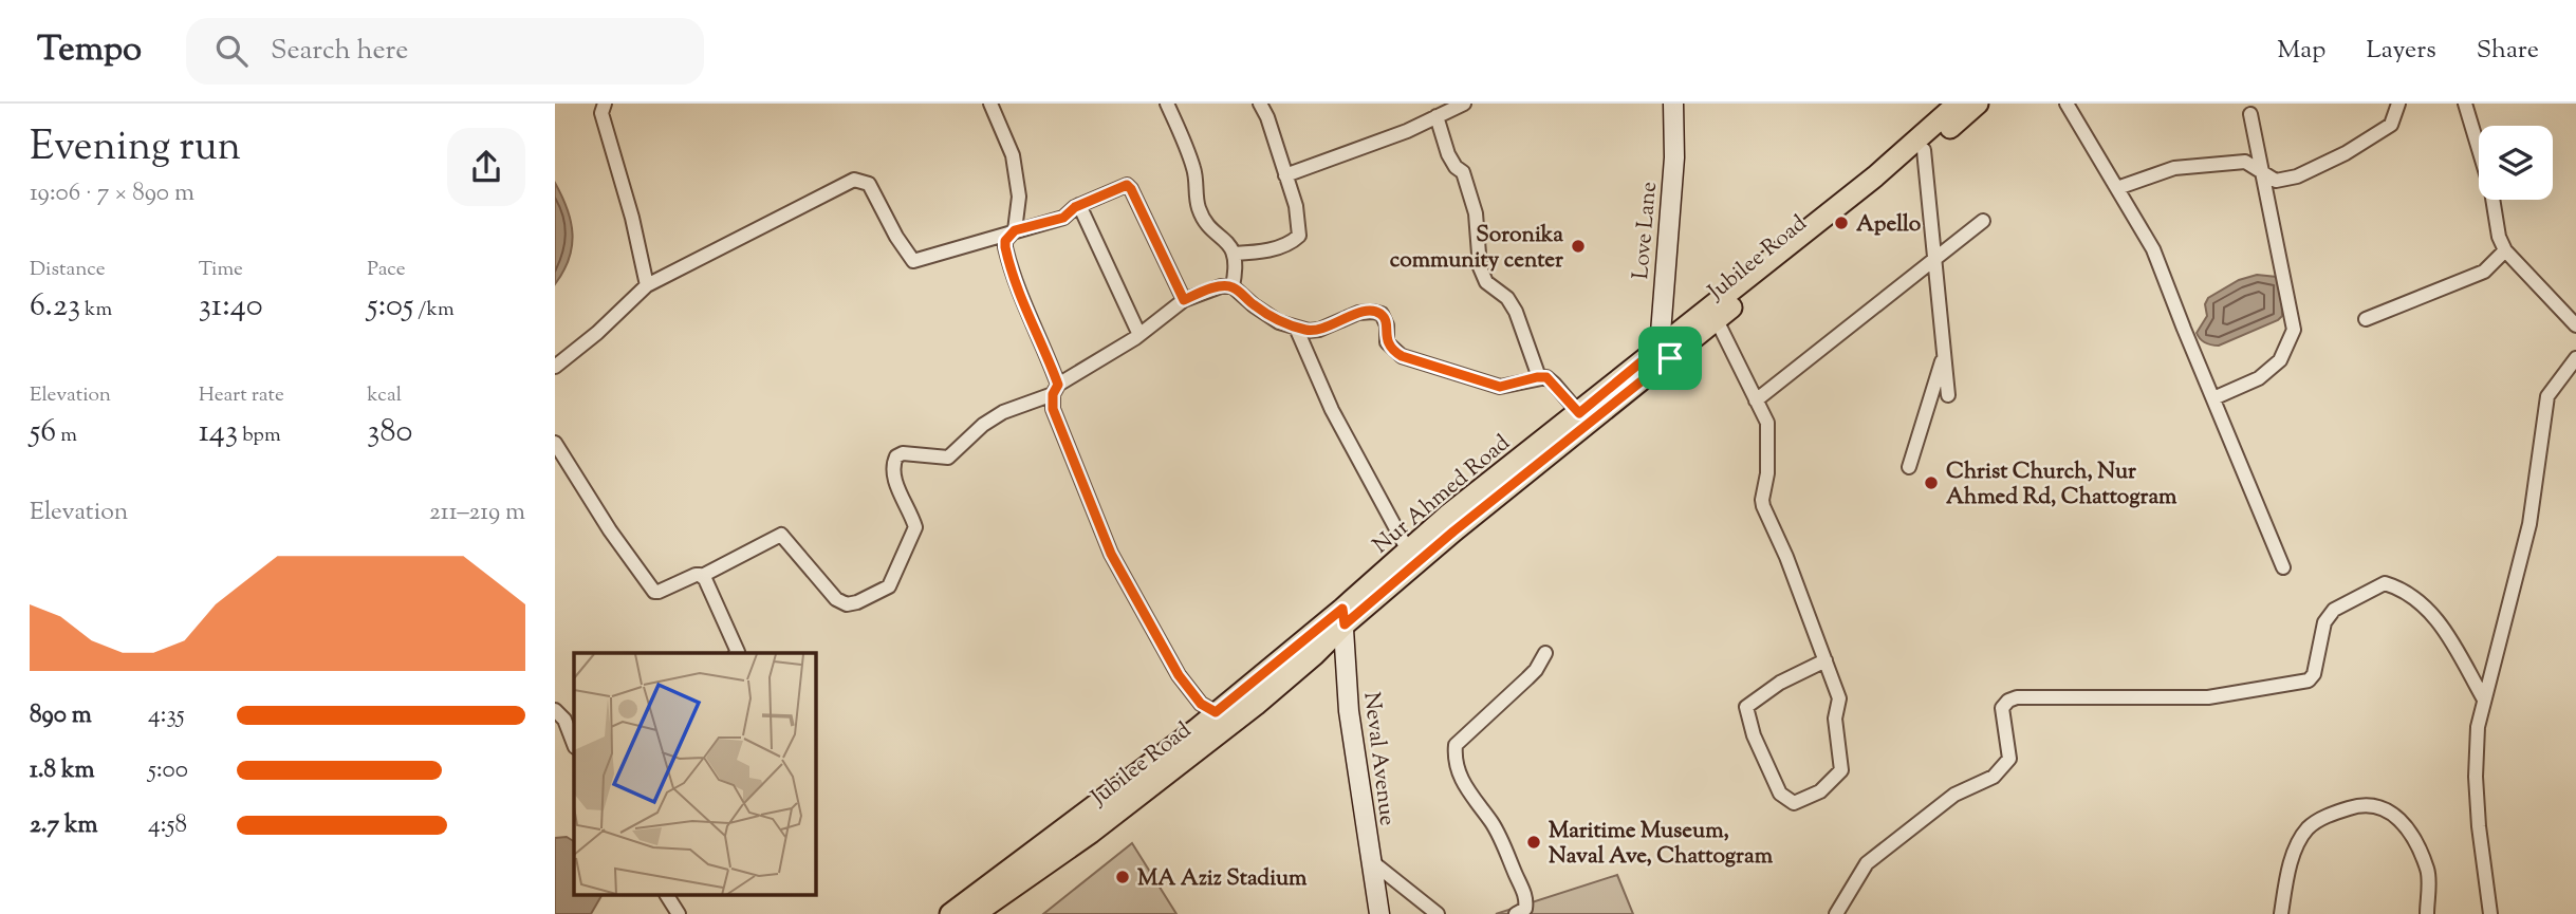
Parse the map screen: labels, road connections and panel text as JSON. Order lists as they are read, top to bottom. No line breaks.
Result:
{"streets":{"main road":["Love Lane","Jubilee Road","Nur Ahmed Road","Neval Avenue"]},"crossings":[["Love Lane","Jubilee Road"],["Love Lane","Nur Ahmed Road"],["Jubilee Road","Nur Ahmed Road"],["Jubilee Road","Neval Avenue"],["Nur Ahmed Road","Neval Avenue"]],"places":["Apello","Soronika community center","Christ Church, Nur Ahmed Rd, Chattogram","Maritime Museum, Naval Ave, Chattogram","MA Aziz Stadium"],"page":{"header":"Tempo","search":"Search here","nav":["Map","Layers","Share"],"heading":["Evening run","19:06 · 7 × 890 m"],"stats":[["Distance","6.23 km"],["Time","31:40"],["Pace","5:05 /km"],["Elevation","56 m"],["Heart rate","143 bpm"],["kcal","380"]],"chart":["Elevation","211–219 m"],"list":[{"name":"890 m","note":"4:35"},{"name":"1.8 km","note":"5:00"},{"name":"2.7 km","note":"4:58"}]}}
